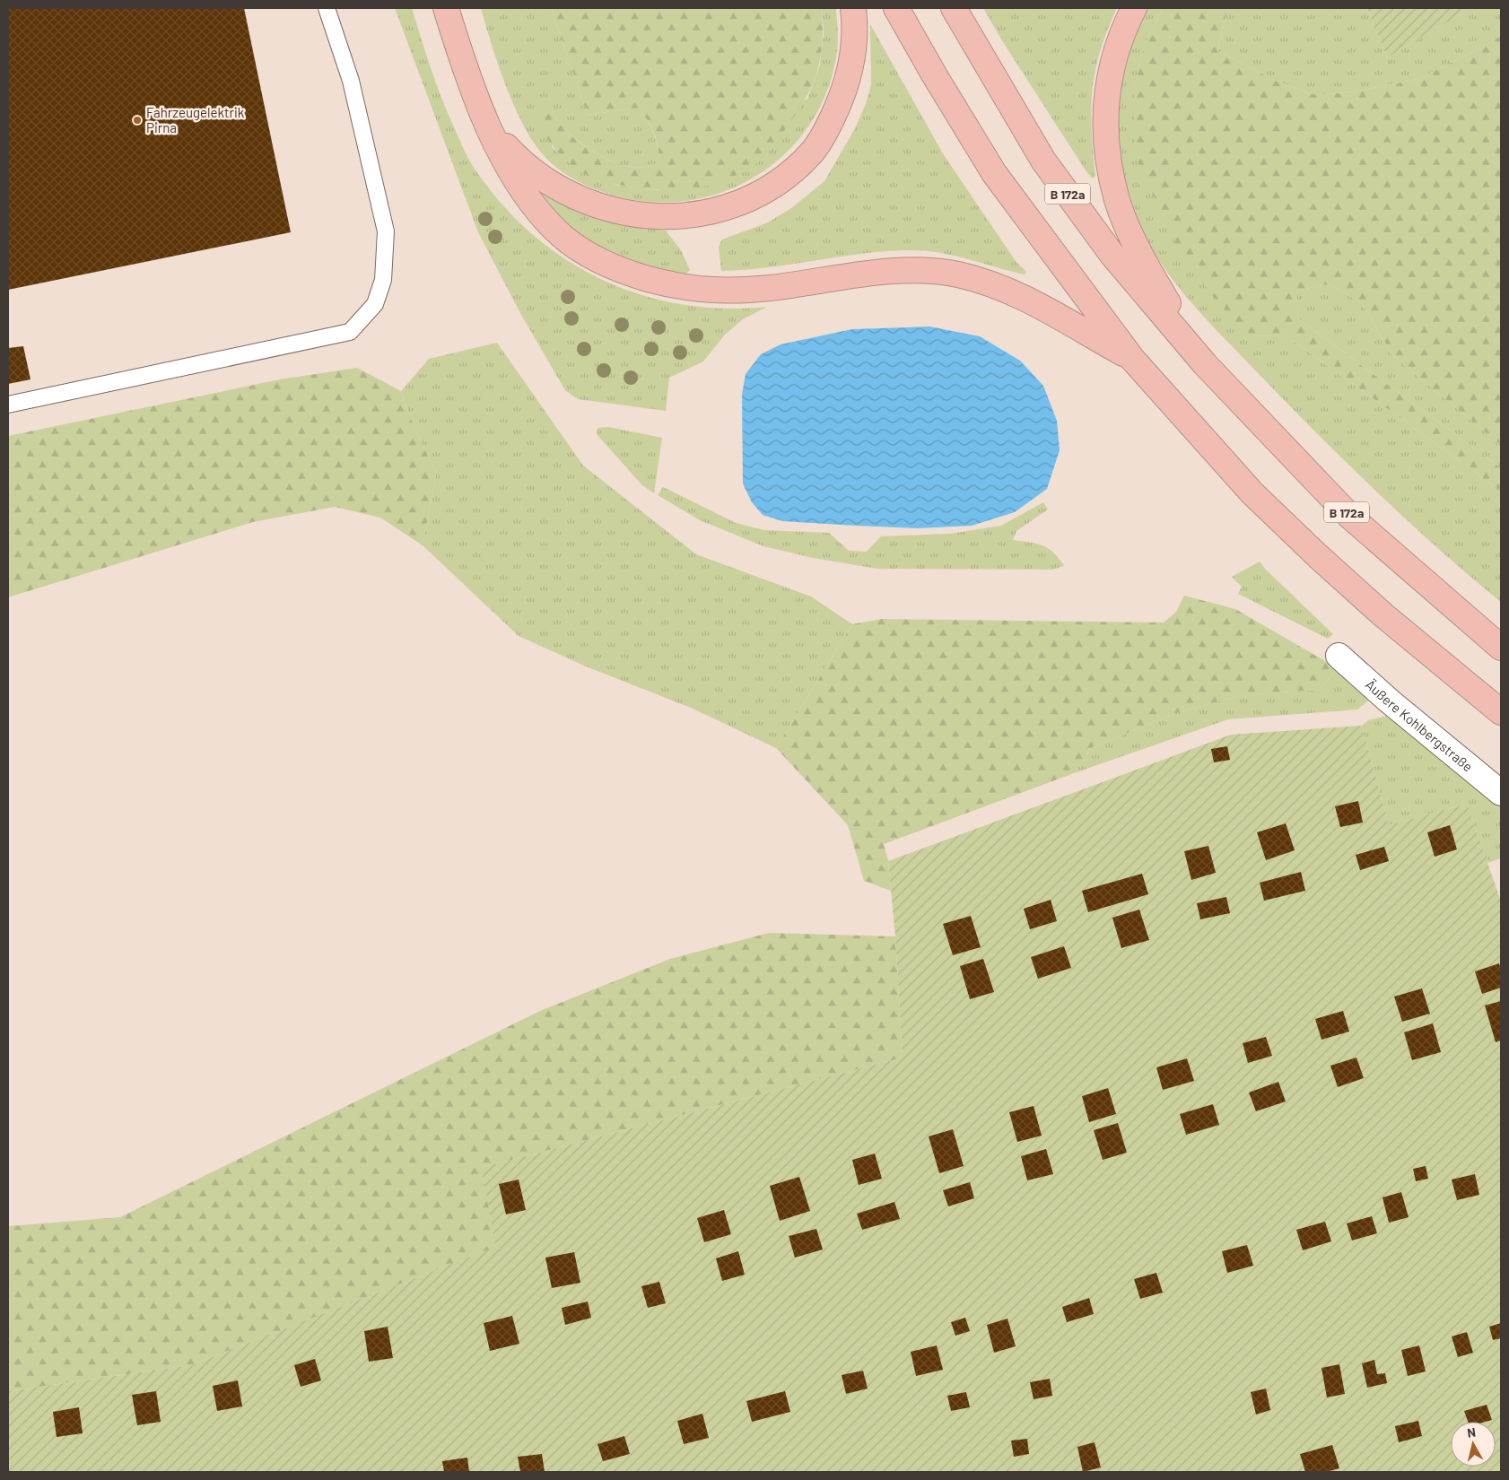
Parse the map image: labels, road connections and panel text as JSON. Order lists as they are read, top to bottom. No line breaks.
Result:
{"streets":{"highway":["B 172a"],"street":["Äußere Kohlbergstraße"]},"places":["Fahrzeugelektrik Pirna"],"north":"top"}
